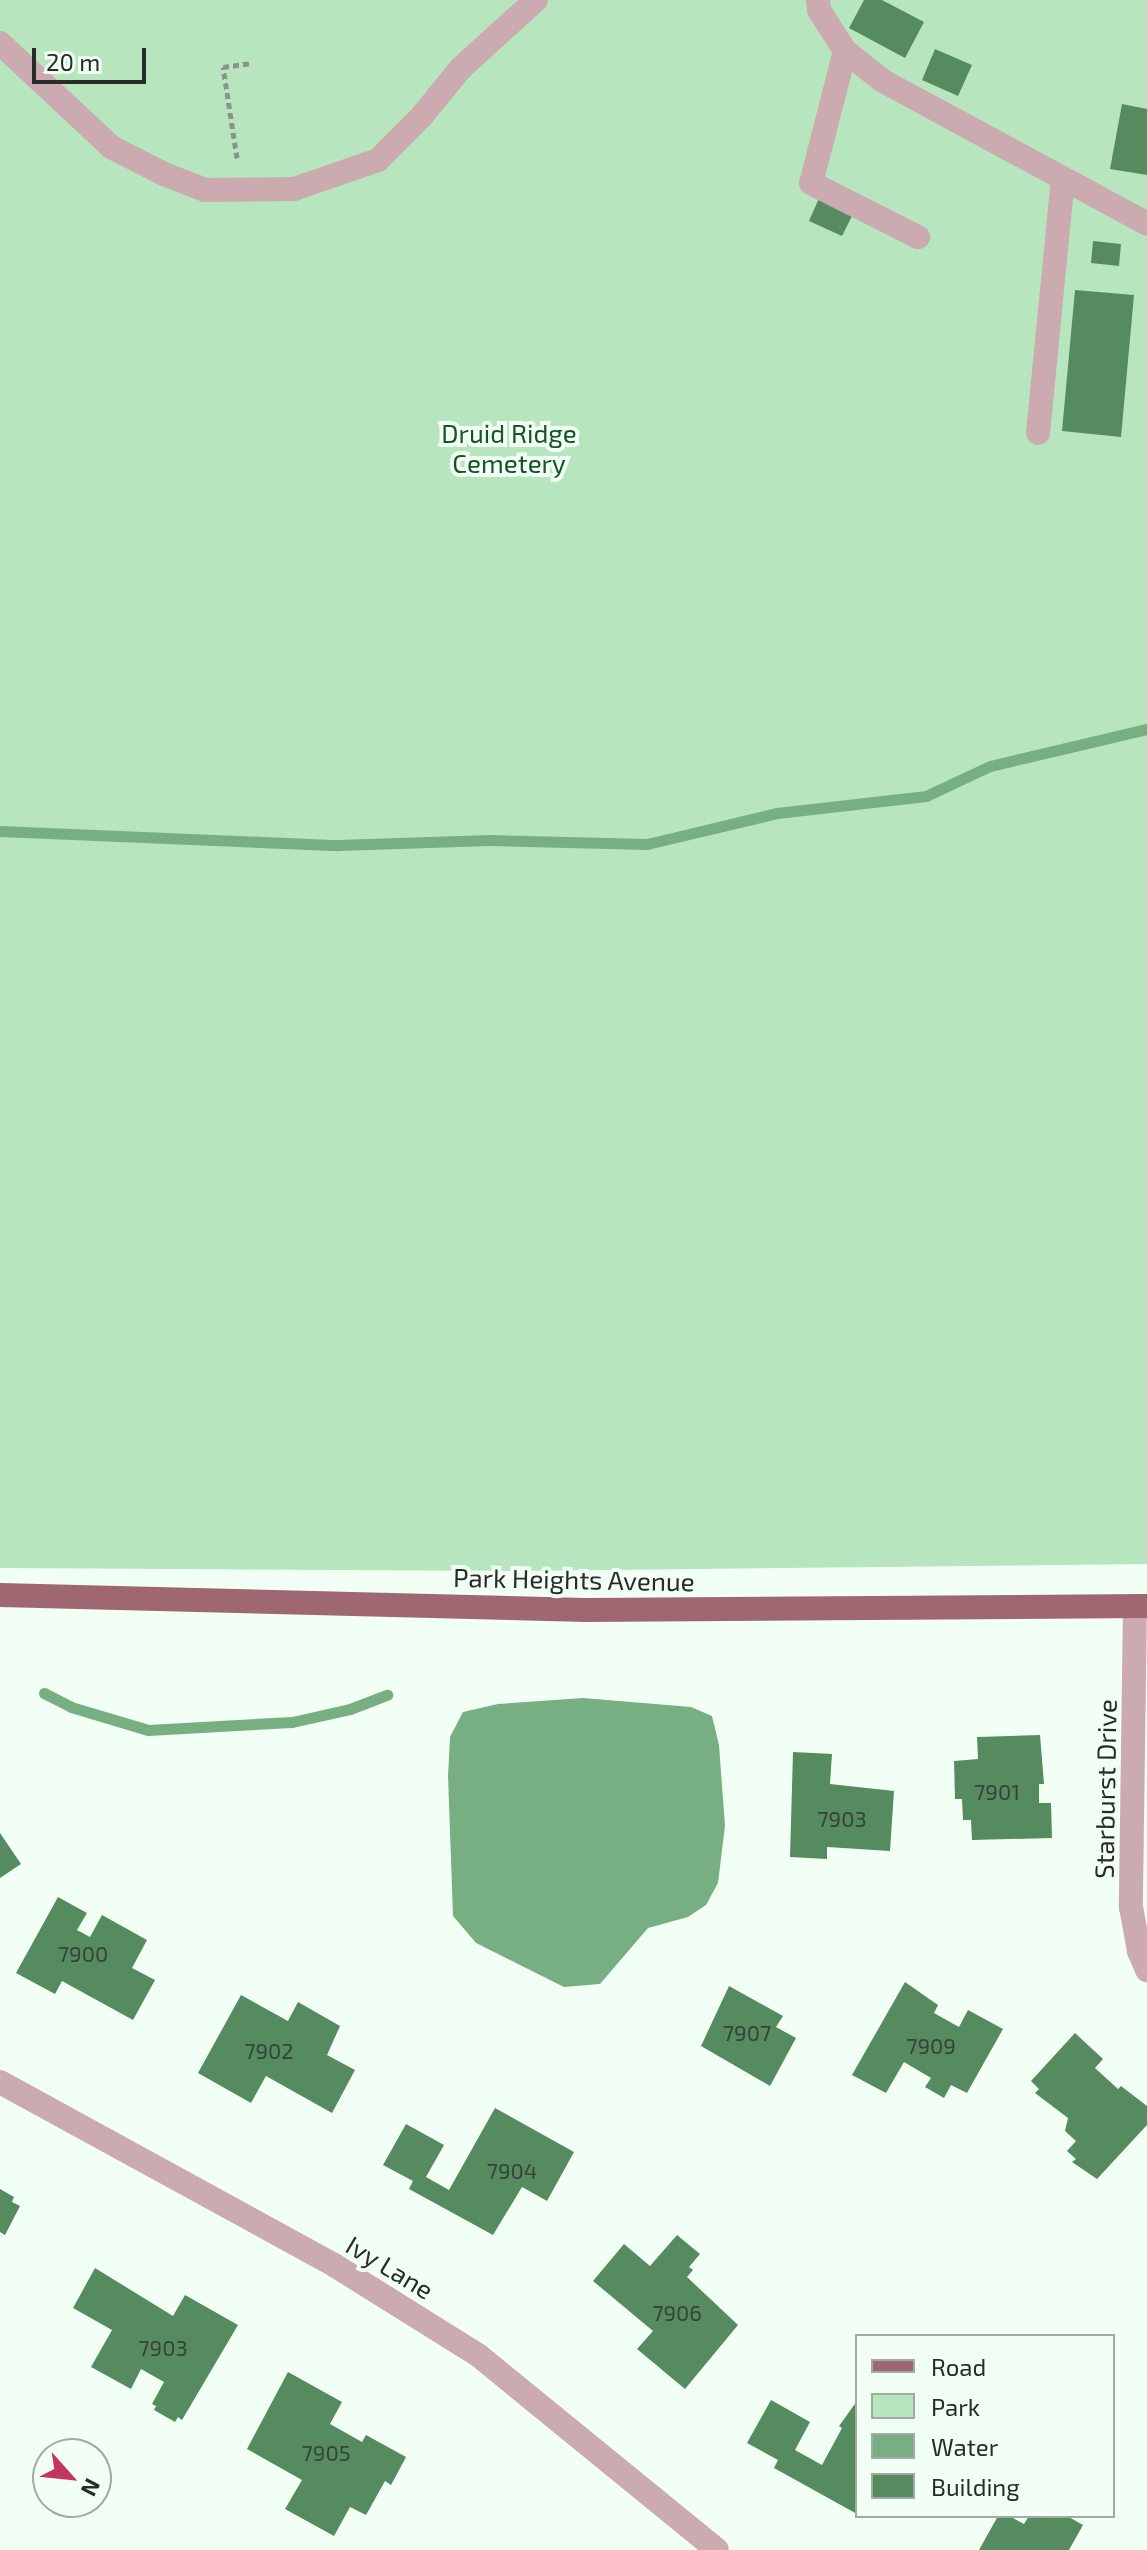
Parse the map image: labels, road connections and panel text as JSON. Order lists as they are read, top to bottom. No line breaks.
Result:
{"streets":{"main road":["Park Heights Avenue"],"street":["Starburst Drive","Ivy Lane"]},"crossings":[["Park Heights Avenue","Starburst Drive"]],"parks":["Druid Ridge Cemetery"],"house_numbers":["7901","7903","7900","7907","7909","7902","7904","7906","7903","7905"],"legend":["Road","Park","Water","Building"],"scale_bar":"20 m","north":"bottom right"}
